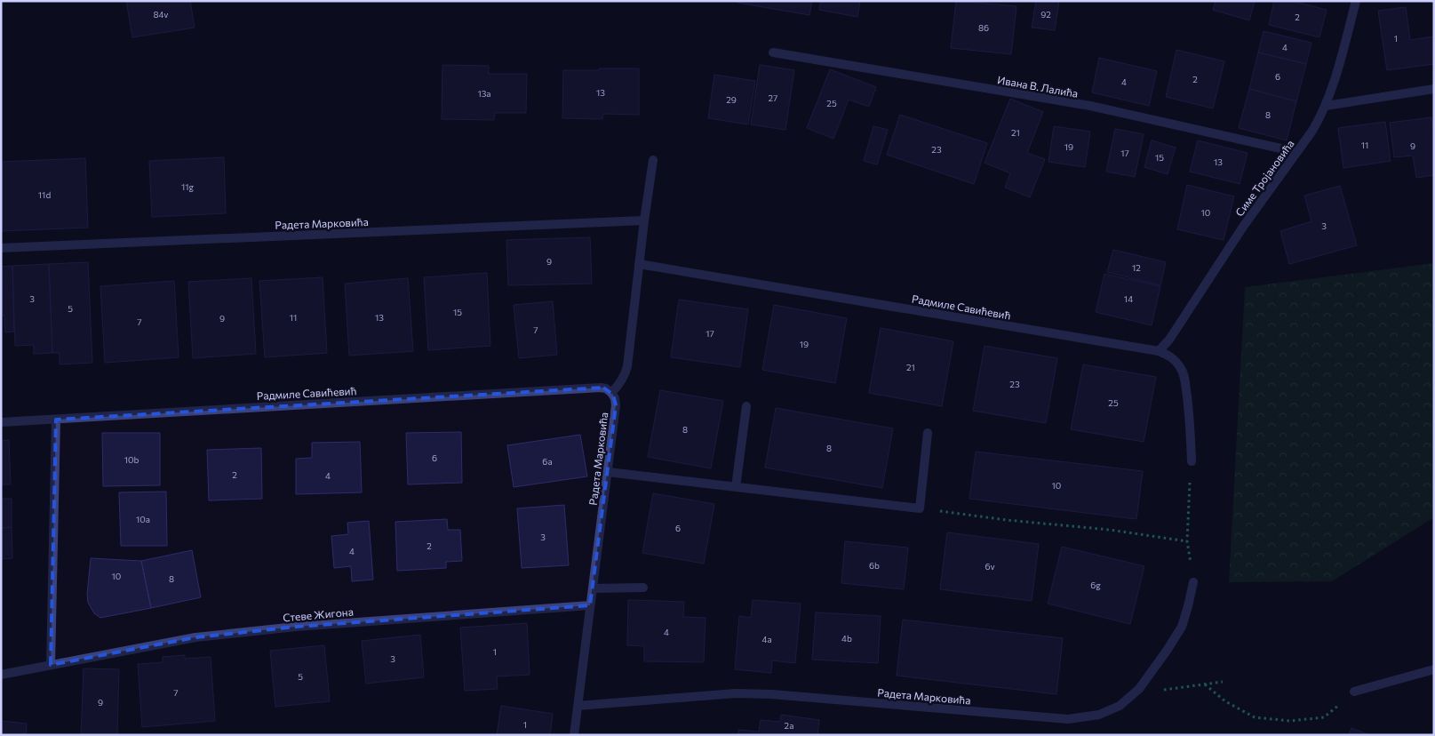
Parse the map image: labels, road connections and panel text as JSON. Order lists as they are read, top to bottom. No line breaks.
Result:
{"streets":{"street":["Ивана В. Лалића","Симе Тројановића","Радета Марковића","Радмиле Савићевић","Стеве Жигона"]},"crossings":[["Ивана В. Лалића","Симе Тројановића"],["Симе Тројановића","Радмиле Савићевић"],["Радета Марковића","Радмиле Савићевић"],["Радета Марковића","Стеве Жигона"]],"house_numbers":["84v","92","2","86","1","4","6","2","4","13","13a","27","29","25","8","21","11","9","19","23","17","15","13","11g","11d","10","3","9","12","3","14","5","15","11","13","9","7","7","17","19","21","23","25","8","8","6","10b","6a","2","4","10","10a","6","3","2","4","6b","6v","10","8","6g","4","4b","4a","1","3","5","7","9","1","2a"]}
